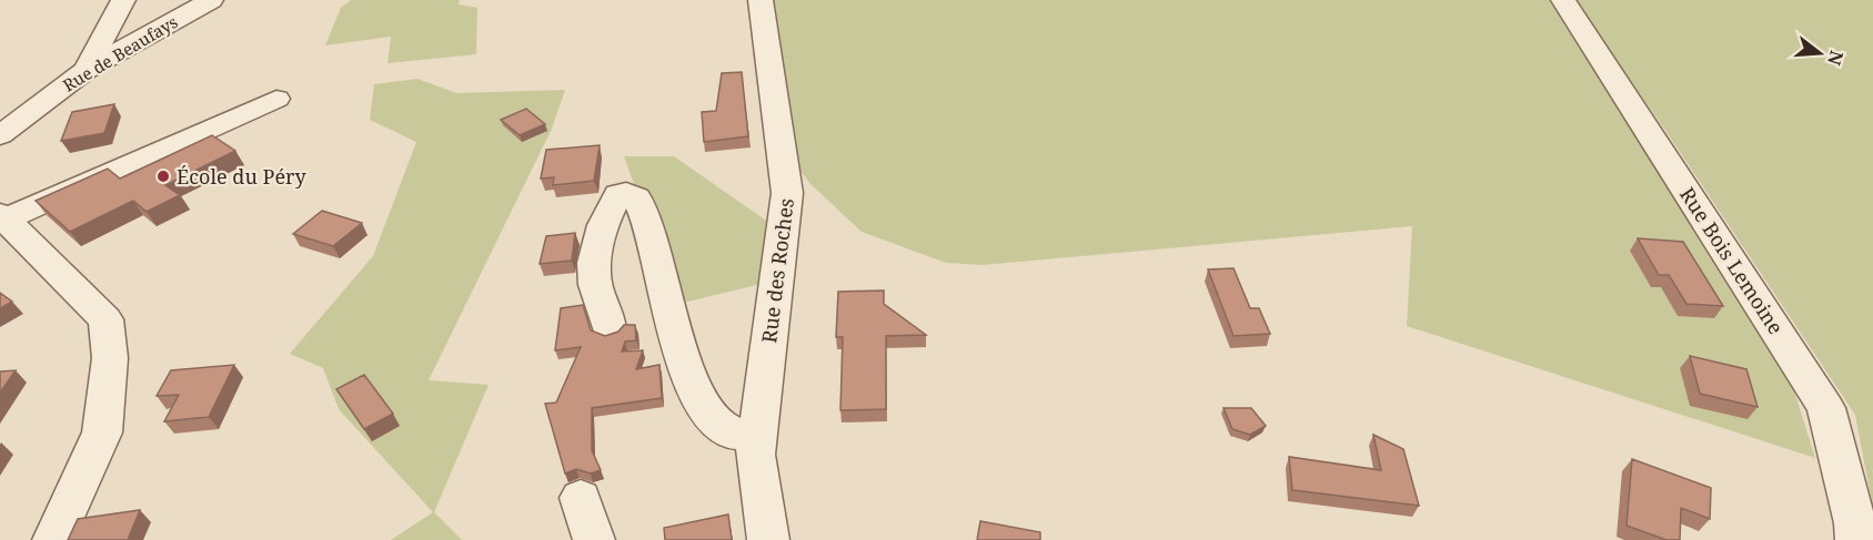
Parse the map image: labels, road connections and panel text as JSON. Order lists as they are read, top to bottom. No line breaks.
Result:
{"streets":{"street":["Rue de Beaufays","Rue Bois Lemoine","Rue des Roches"]},"places":["École du Péry"],"north":"right"}
